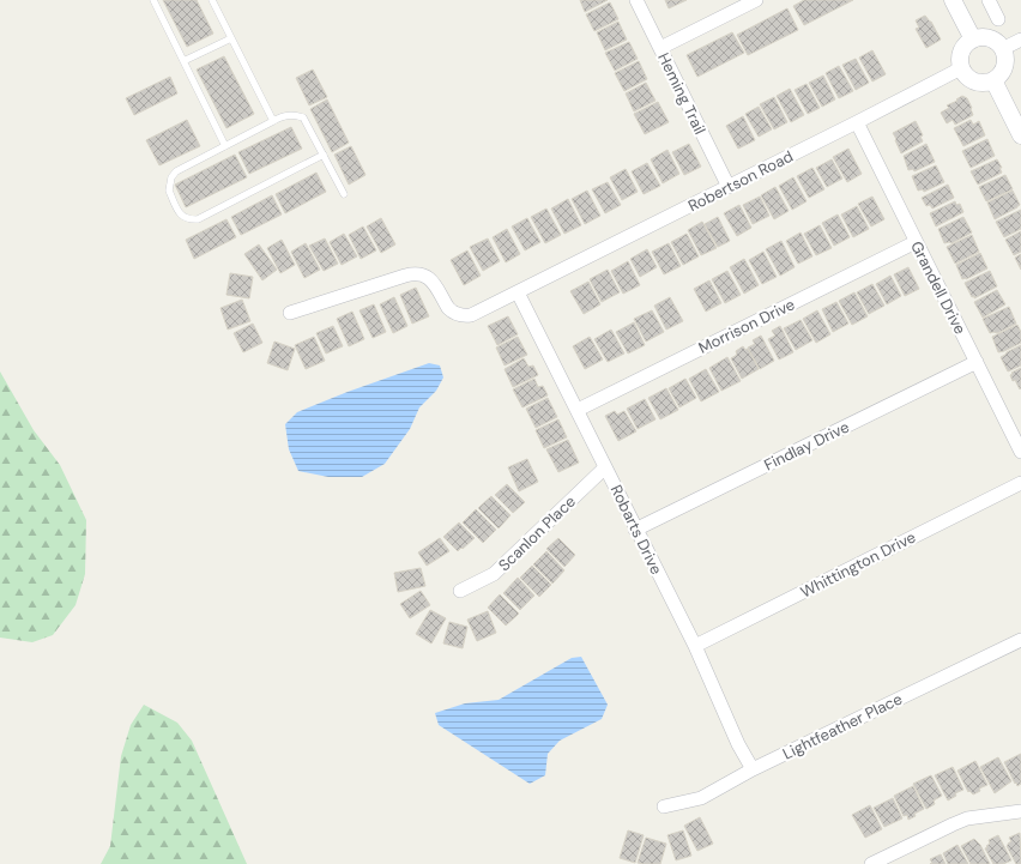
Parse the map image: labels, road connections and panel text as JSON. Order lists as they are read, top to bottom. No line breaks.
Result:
{"streets":{"street":["Heming Trail","Robertson Road","Grandell Drive","Morrison Drive","Findlay Drive","Robarts Drive","Scanlon Place","Whittington Drive","Lightfeather Place"]},"crossings":[["Heming Trail","Robertson Road"],["Robertson Road","Grandell Drive"],["Robertson Road","Robarts Drive"],["Grandell Drive","Morrison Drive"],["Grandell Drive","Findlay Drive"],["Morrison Drive","Robarts Drive"],["Findlay Drive","Robarts Drive"],["Robarts Drive","Scanlon Place"],["Robarts Drive","Whittington Drive"],["Robarts Drive","Lightfeather Place"]]}
